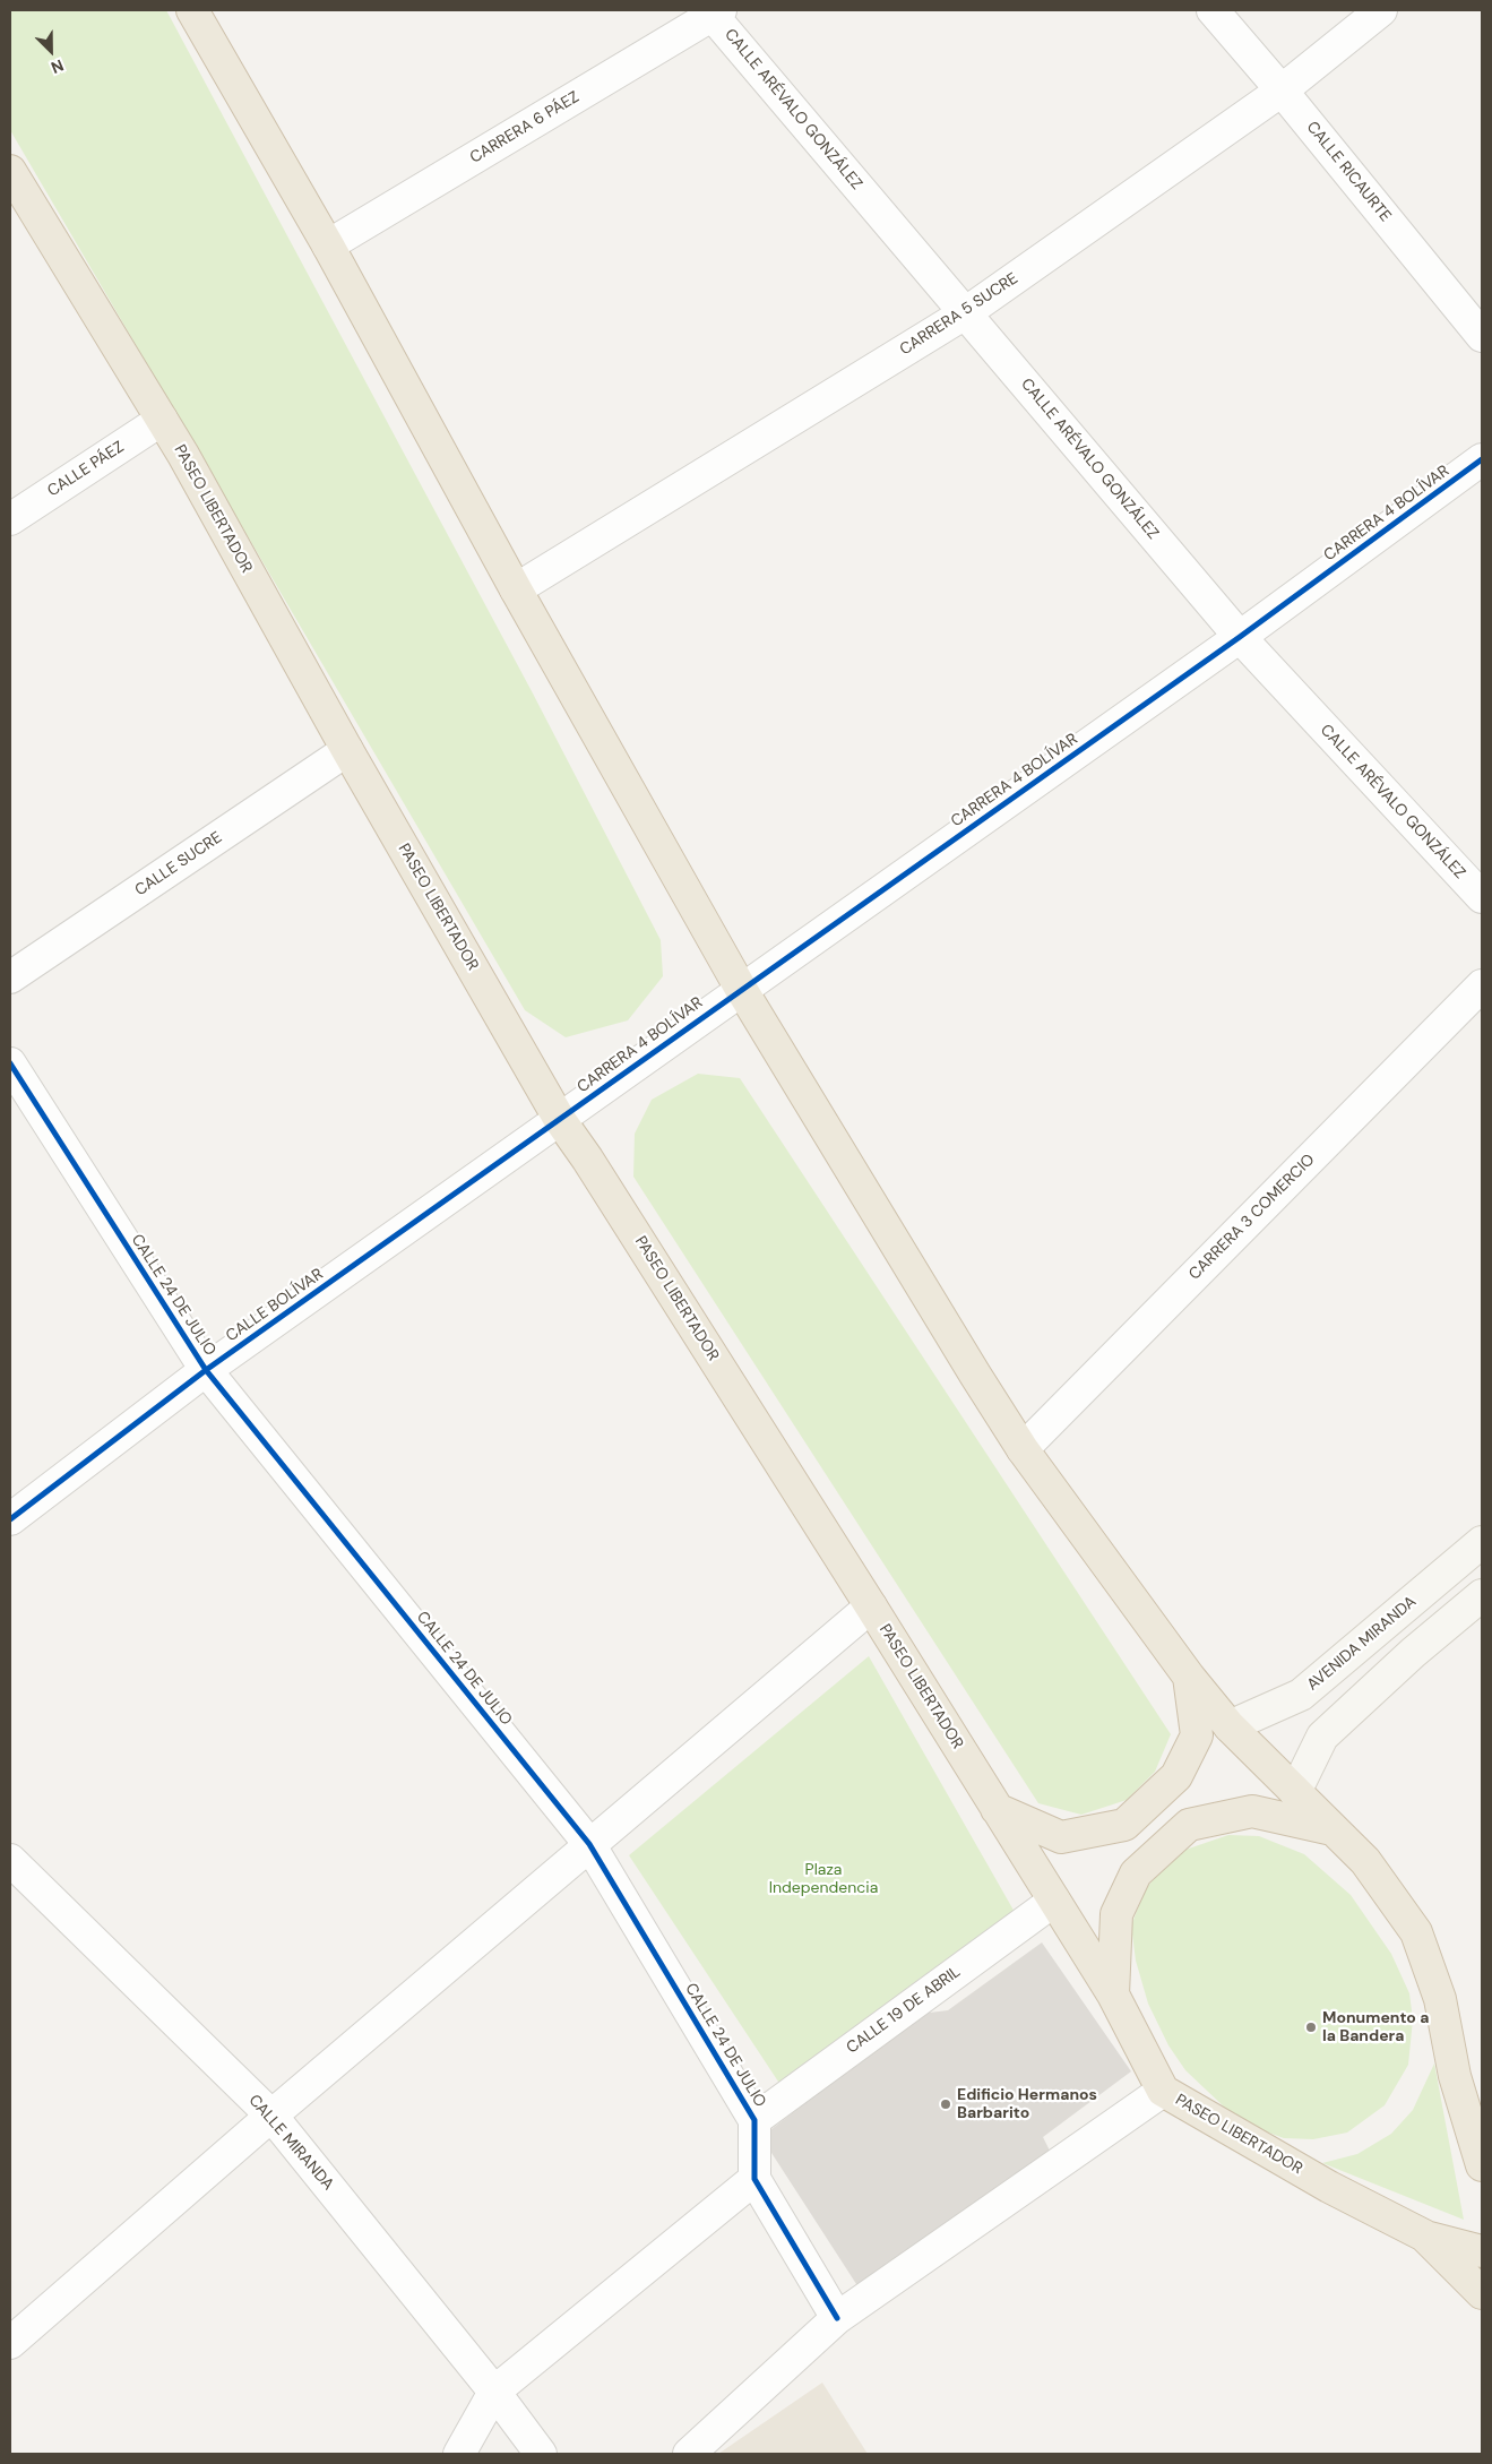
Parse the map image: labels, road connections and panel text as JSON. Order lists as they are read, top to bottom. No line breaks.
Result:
{"streets":{"highway":["PASEO LIBERTADOR"],"main road":["AVENIDA MIRANDA"],"street":["CALLE ARÉVALO GONZÁLEZ","CARRERA 6 PÁEZ","CALLE RICAURTE","CARRERA 5 SUCRE","CALLE PÁEZ","CARRERA 4 BOLÍVAR","CALLE SUCRE","CARRERA 3 COMERCIO","CALLE 24 DE JULIO","CALLE BOLÍVAR","CALLE 19 DE ABRIL","CALLE MIRANDA"]},"crossings":[["CALLE ARÉVALO GONZÁLEZ","CARRERA 6 PÁEZ"],["CALLE ARÉVALO GONZÁLEZ","CARRERA 5 SUCRE"],["CALLE ARÉVALO GONZÁLEZ","CARRERA 4 BOLÍVAR"],["CALLE RICAURTE","CARRERA 5 SUCRE"],["CALLE PÁEZ","PASEO LIBERTADOR"],["PASEO LIBERTADOR","CARRERA 4 BOLÍVAR"],["PASEO LIBERTADOR","CALLE SUCRE"],["PASEO LIBERTADOR","CALLE BOLÍVAR"],["PASEO LIBERTADOR","CALLE 19 DE ABRIL"],["CARRERA 4 BOLÍVAR","CALLE BOLÍVAR"],["CALLE 24 DE JULIO","CALLE BOLÍVAR"],["CALLE 24 DE JULIO","CALLE 19 DE ABRIL"]],"parks":["Plaza Independencia"],"places":["Monumento a la Bandera","Edificio Hermanos Barbarito"],"north":"bottom right"}
